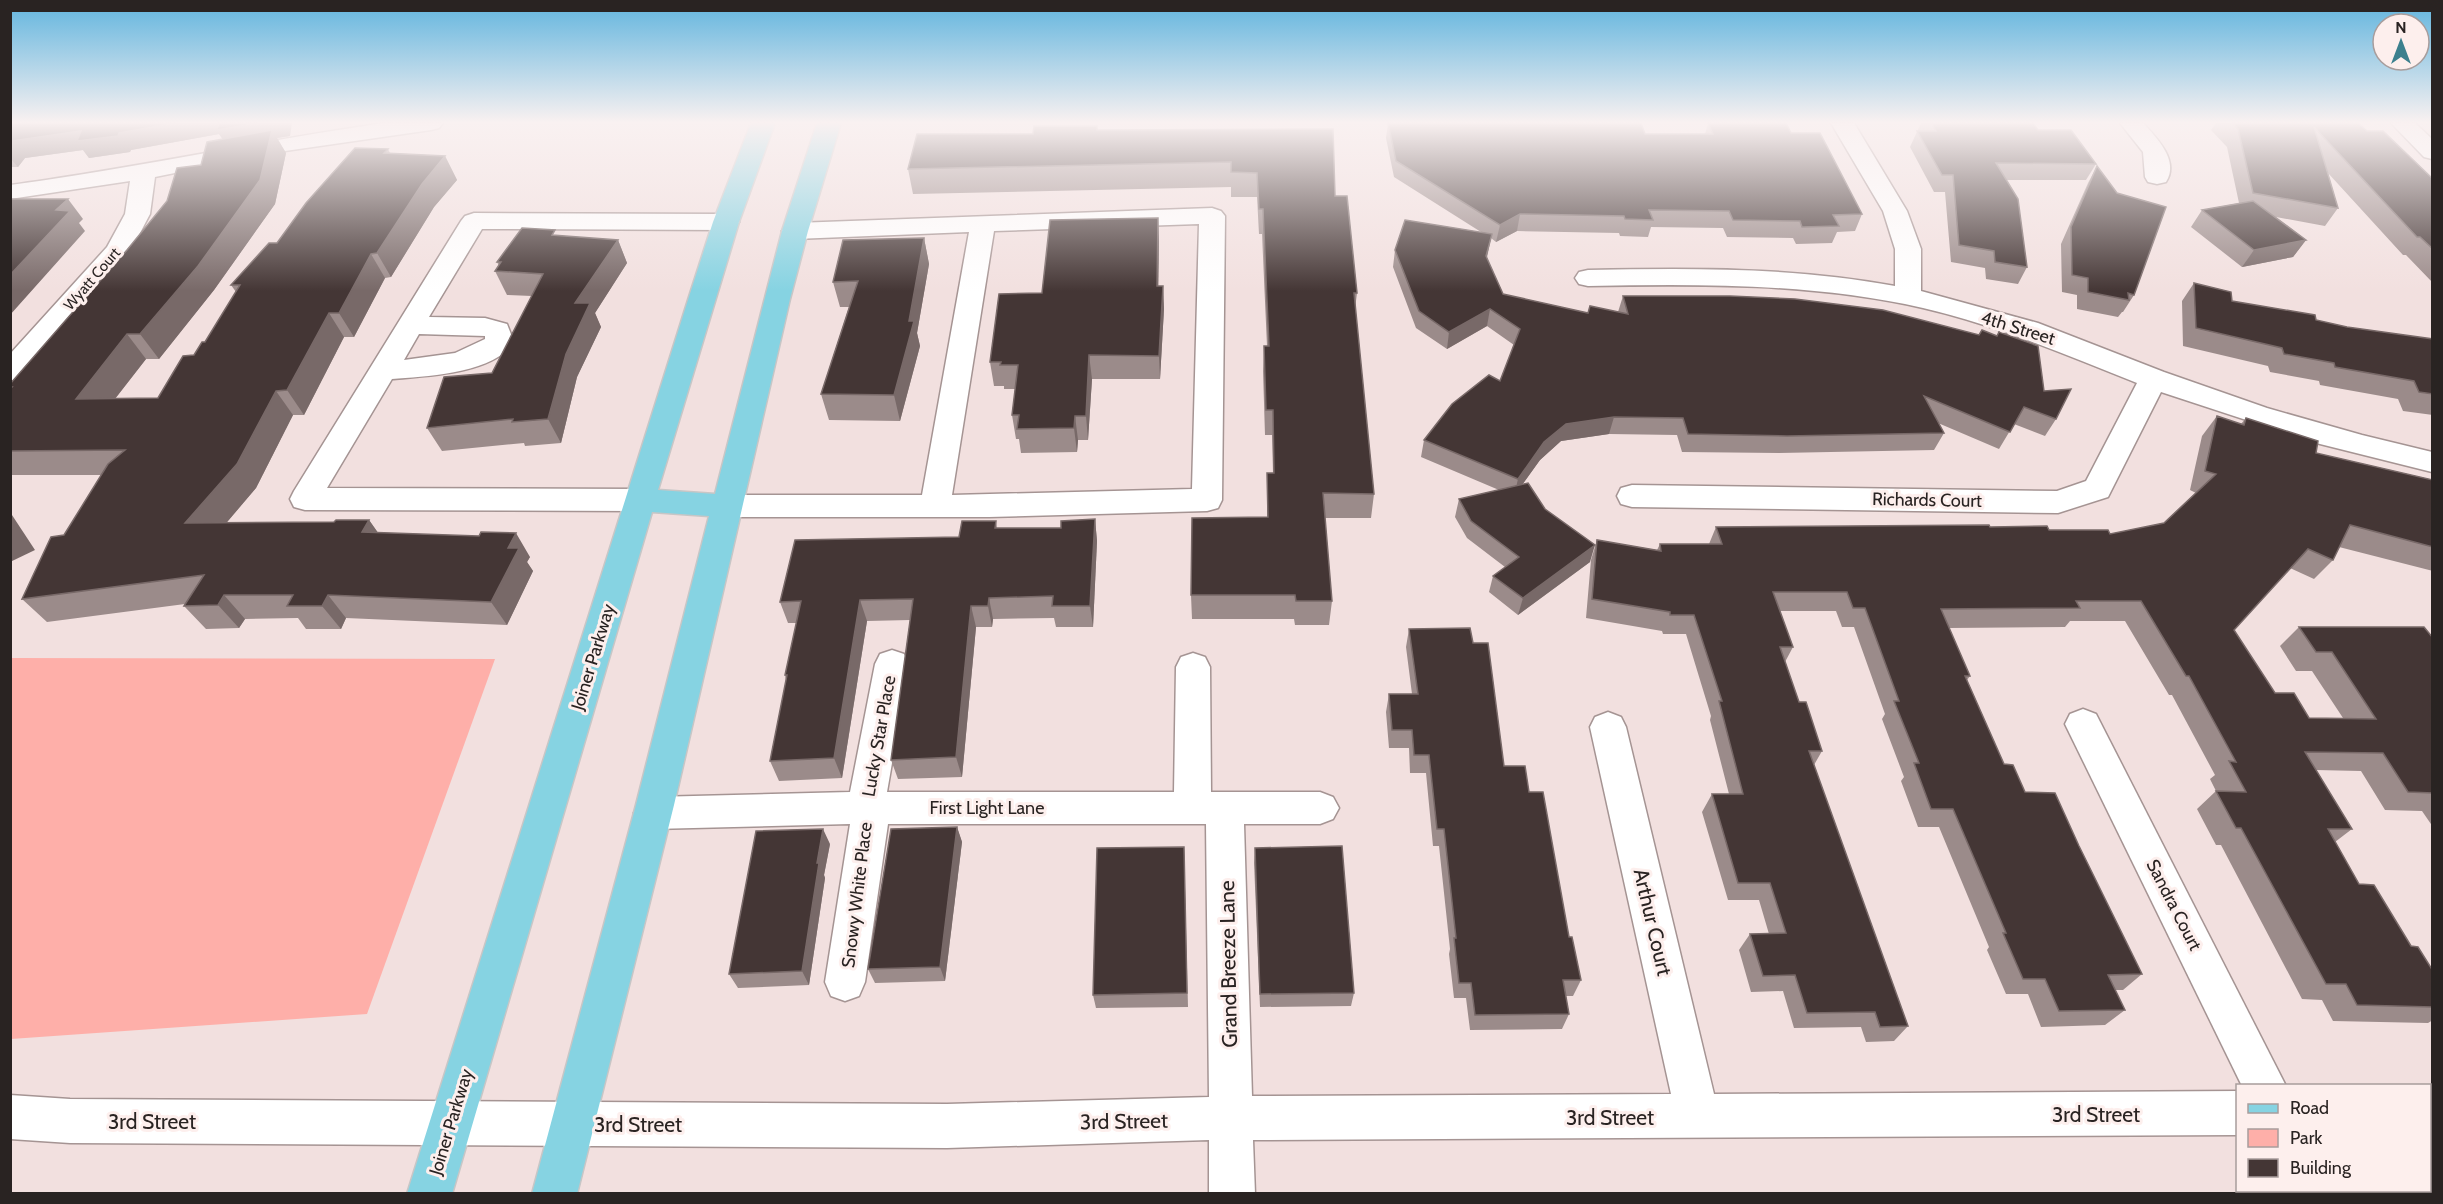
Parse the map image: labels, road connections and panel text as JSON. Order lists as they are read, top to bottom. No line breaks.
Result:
{"streets":{"main road":["Joiner Parkway"],"street":["Wyatt Court","4th Street","Richards Court","Lucky Star Place","First Light Lane","Snowy White Place","Sandra Court","Arthur Court","Grand Breeze Lane","3rd Street"]},"crossings":[["4th Street","Richards Court"],["Joiner Parkway","3rd Street"],["Lucky Star Place","First Light Lane"],["Lucky Star Place","Snowy White Place"],["First Light Lane","Snowy White Place"],["First Light Lane","Grand Breeze Lane"],["Arthur Court","3rd Street"],["Grand Breeze Lane","3rd Street"]],"legend":["Road","Park","Building"],"north":"top"}
